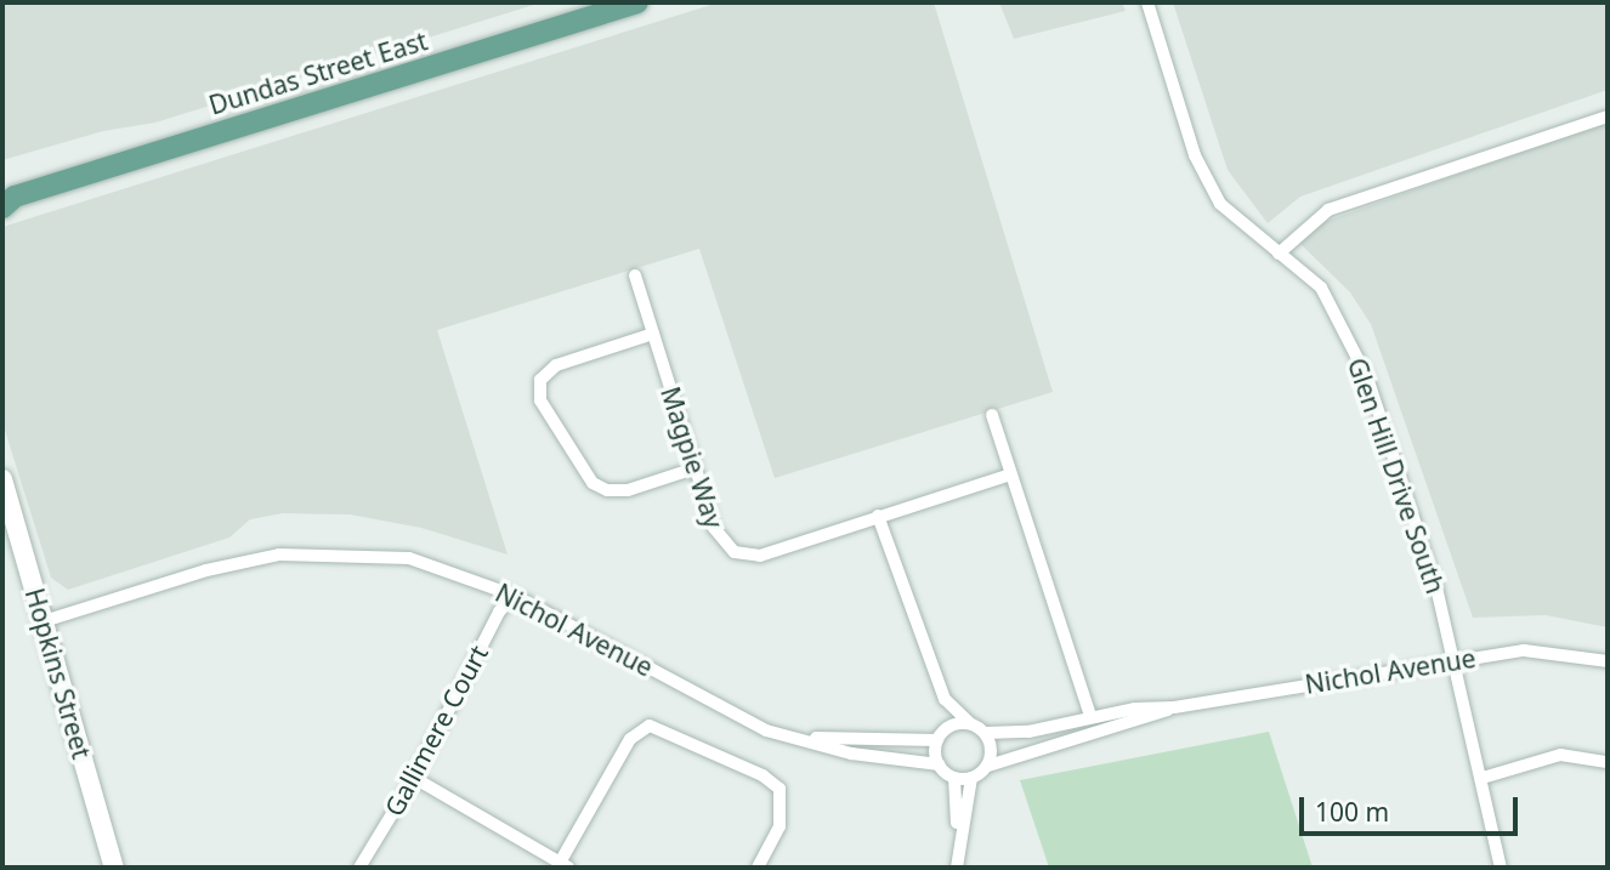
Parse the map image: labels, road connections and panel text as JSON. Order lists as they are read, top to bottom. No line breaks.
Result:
{"streets":{"main road":["Dundas Street East","Hopkins Street"],"street":["Magpie Way","Glen Hill Drive South","Nichol Avenue","Gallimere Court"]},"crossings":[["Glen Hill Drive South","Nichol Avenue"],["Nichol Avenue","Hopkins Street"],["Nichol Avenue","Gallimere Court"]],"scale_bar":"100 m"}
